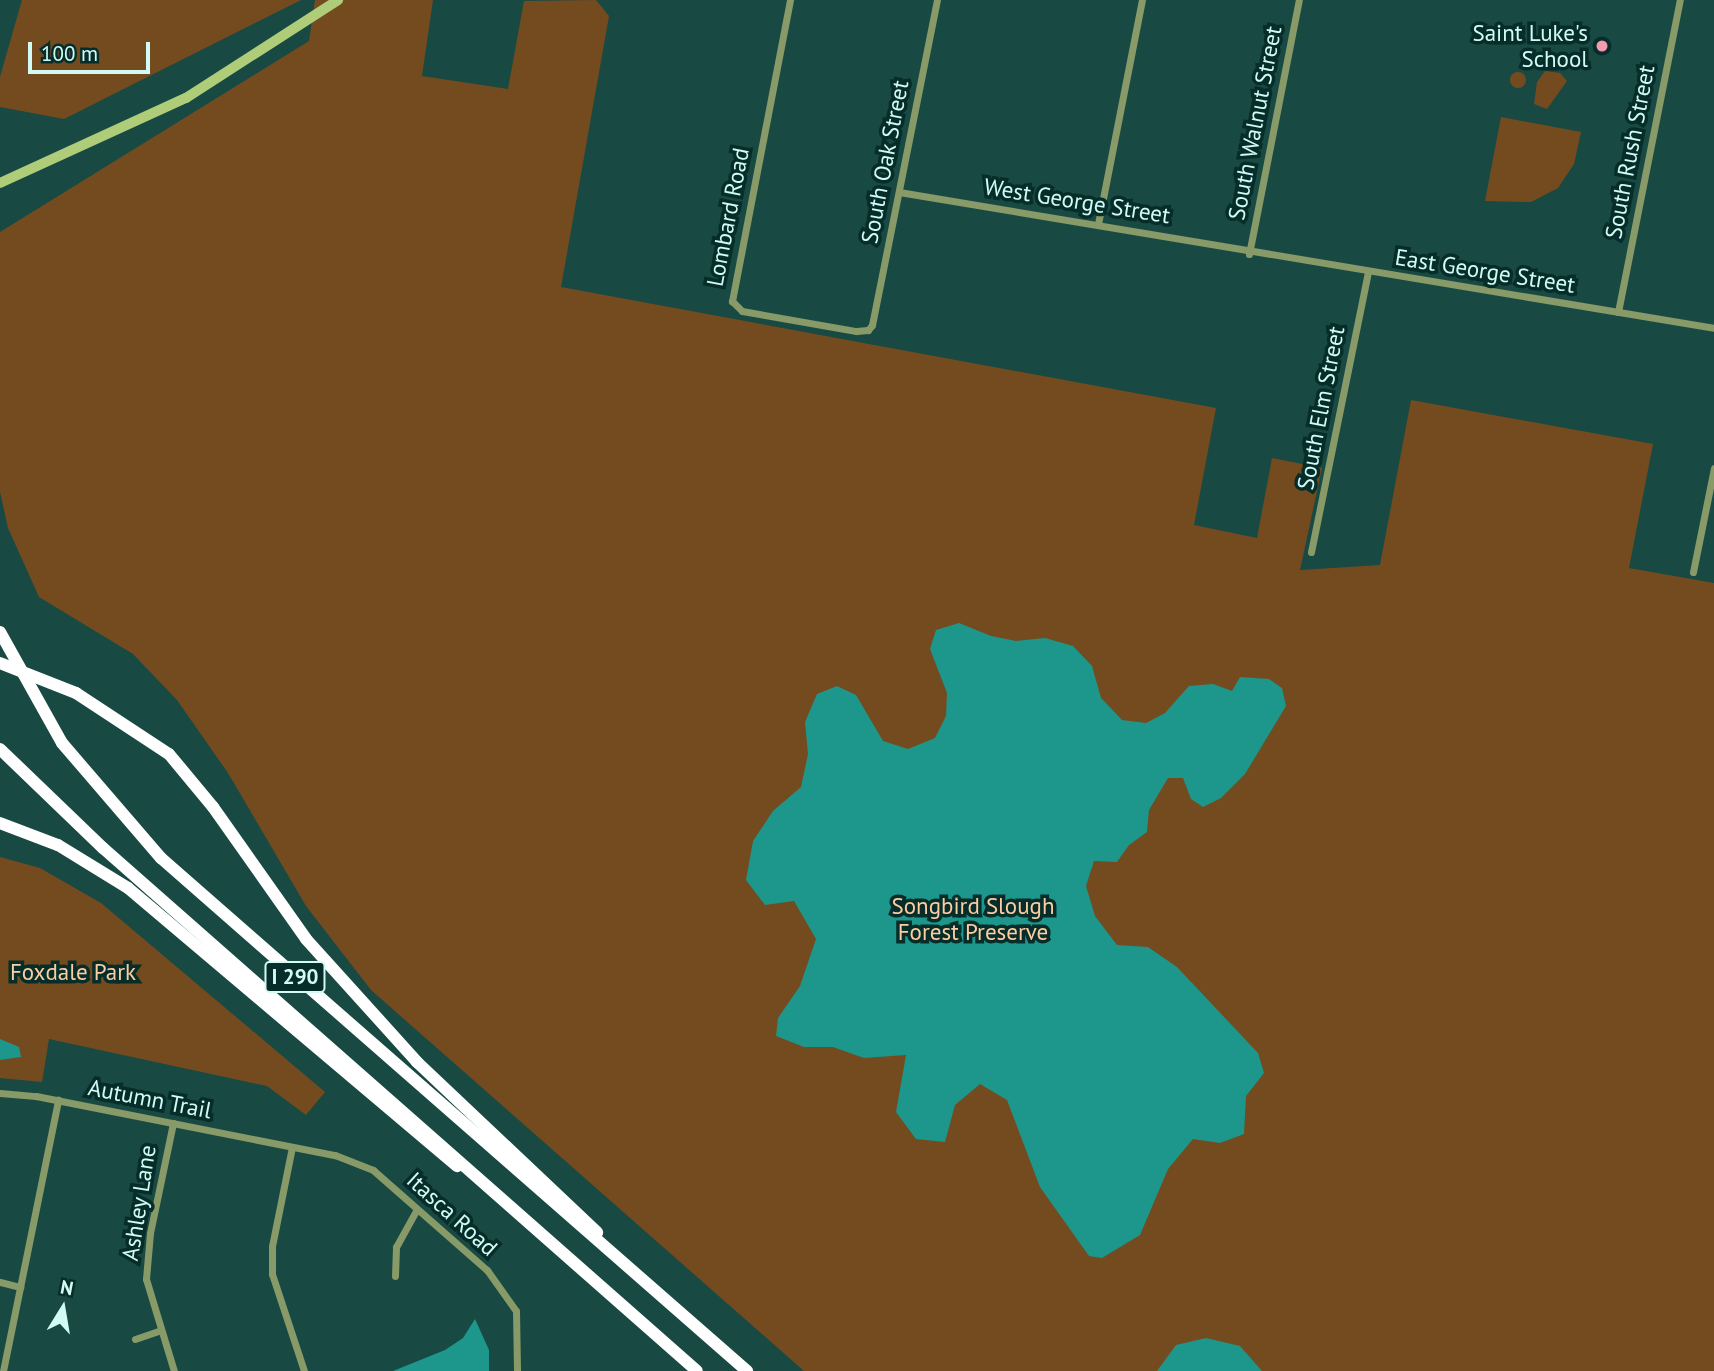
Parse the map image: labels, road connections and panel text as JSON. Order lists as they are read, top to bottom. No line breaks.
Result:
{"streets":{"highway":["I 290"],"street":["South Walnut Street","South Rush Street","South Oak Street","West George Street","Lombard Road","East George Street","South Elm Street","Autumn Trail","Ashley Lane","Itasca Road"]},"crossings":[["South Walnut Street","West George Street"],["South Walnut Street","East George Street"],["South Rush Street","East George Street"],["South Oak Street","West George Street"],["South Oak Street","Lombard Road"],["West George Street","East George Street"],["East George Street","South Elm Street"],["Autumn Trail","Ashley Lane"],["Autumn Trail","Itasca Road"]],"parks":["Songbird Slough Forest Preserve","Foxdale Park"],"places":["Saint Luke's School"],"scale_bar":"100 m","north":"top"}
